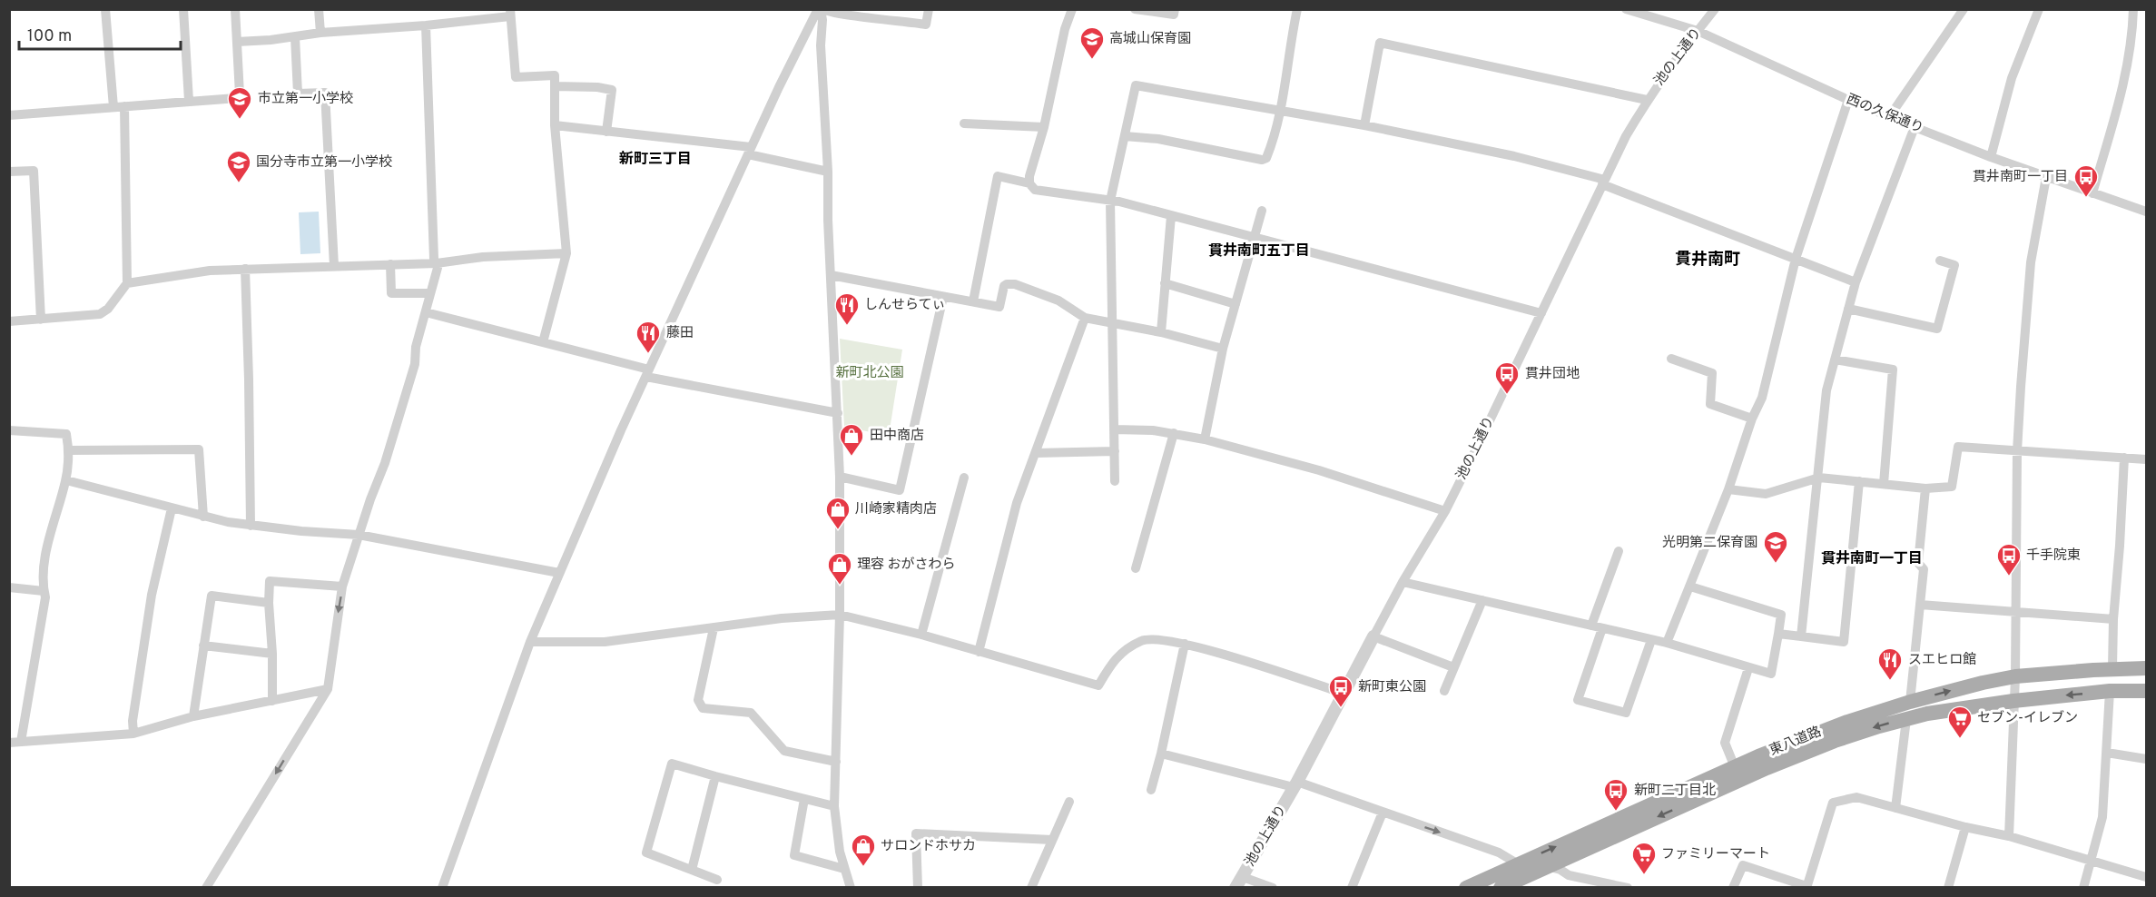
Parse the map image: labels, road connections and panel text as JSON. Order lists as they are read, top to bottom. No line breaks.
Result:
{"streets":{"main road":["東八道路"],"street":["池の上通り","西の久保通り"]},"crossings":[["池の上通り","西の久保通り"]],"districts":["新町三丁目","貫井南町五丁目","貫井南町","貫井南町一丁目"],"parks":["新町北公園"],"places":{"school or university":["高城山保育園","市立第一小学校","国分寺市立第一小学校","光明第二保育園"],"bus stop":["貫井南町一丁目","貫井団地","千手院東","新町東公園","新町二丁目北"],"restaurant":["しんせらてぃ","藤田","スエヒロ館"],"shop":["田中商店","川崎家精肉店","理容 おがさわら","サロンドホサカ"],"supermarket":["セブン-イレブン","ファミリーマート"]},"scale_bar":"100 m"}
